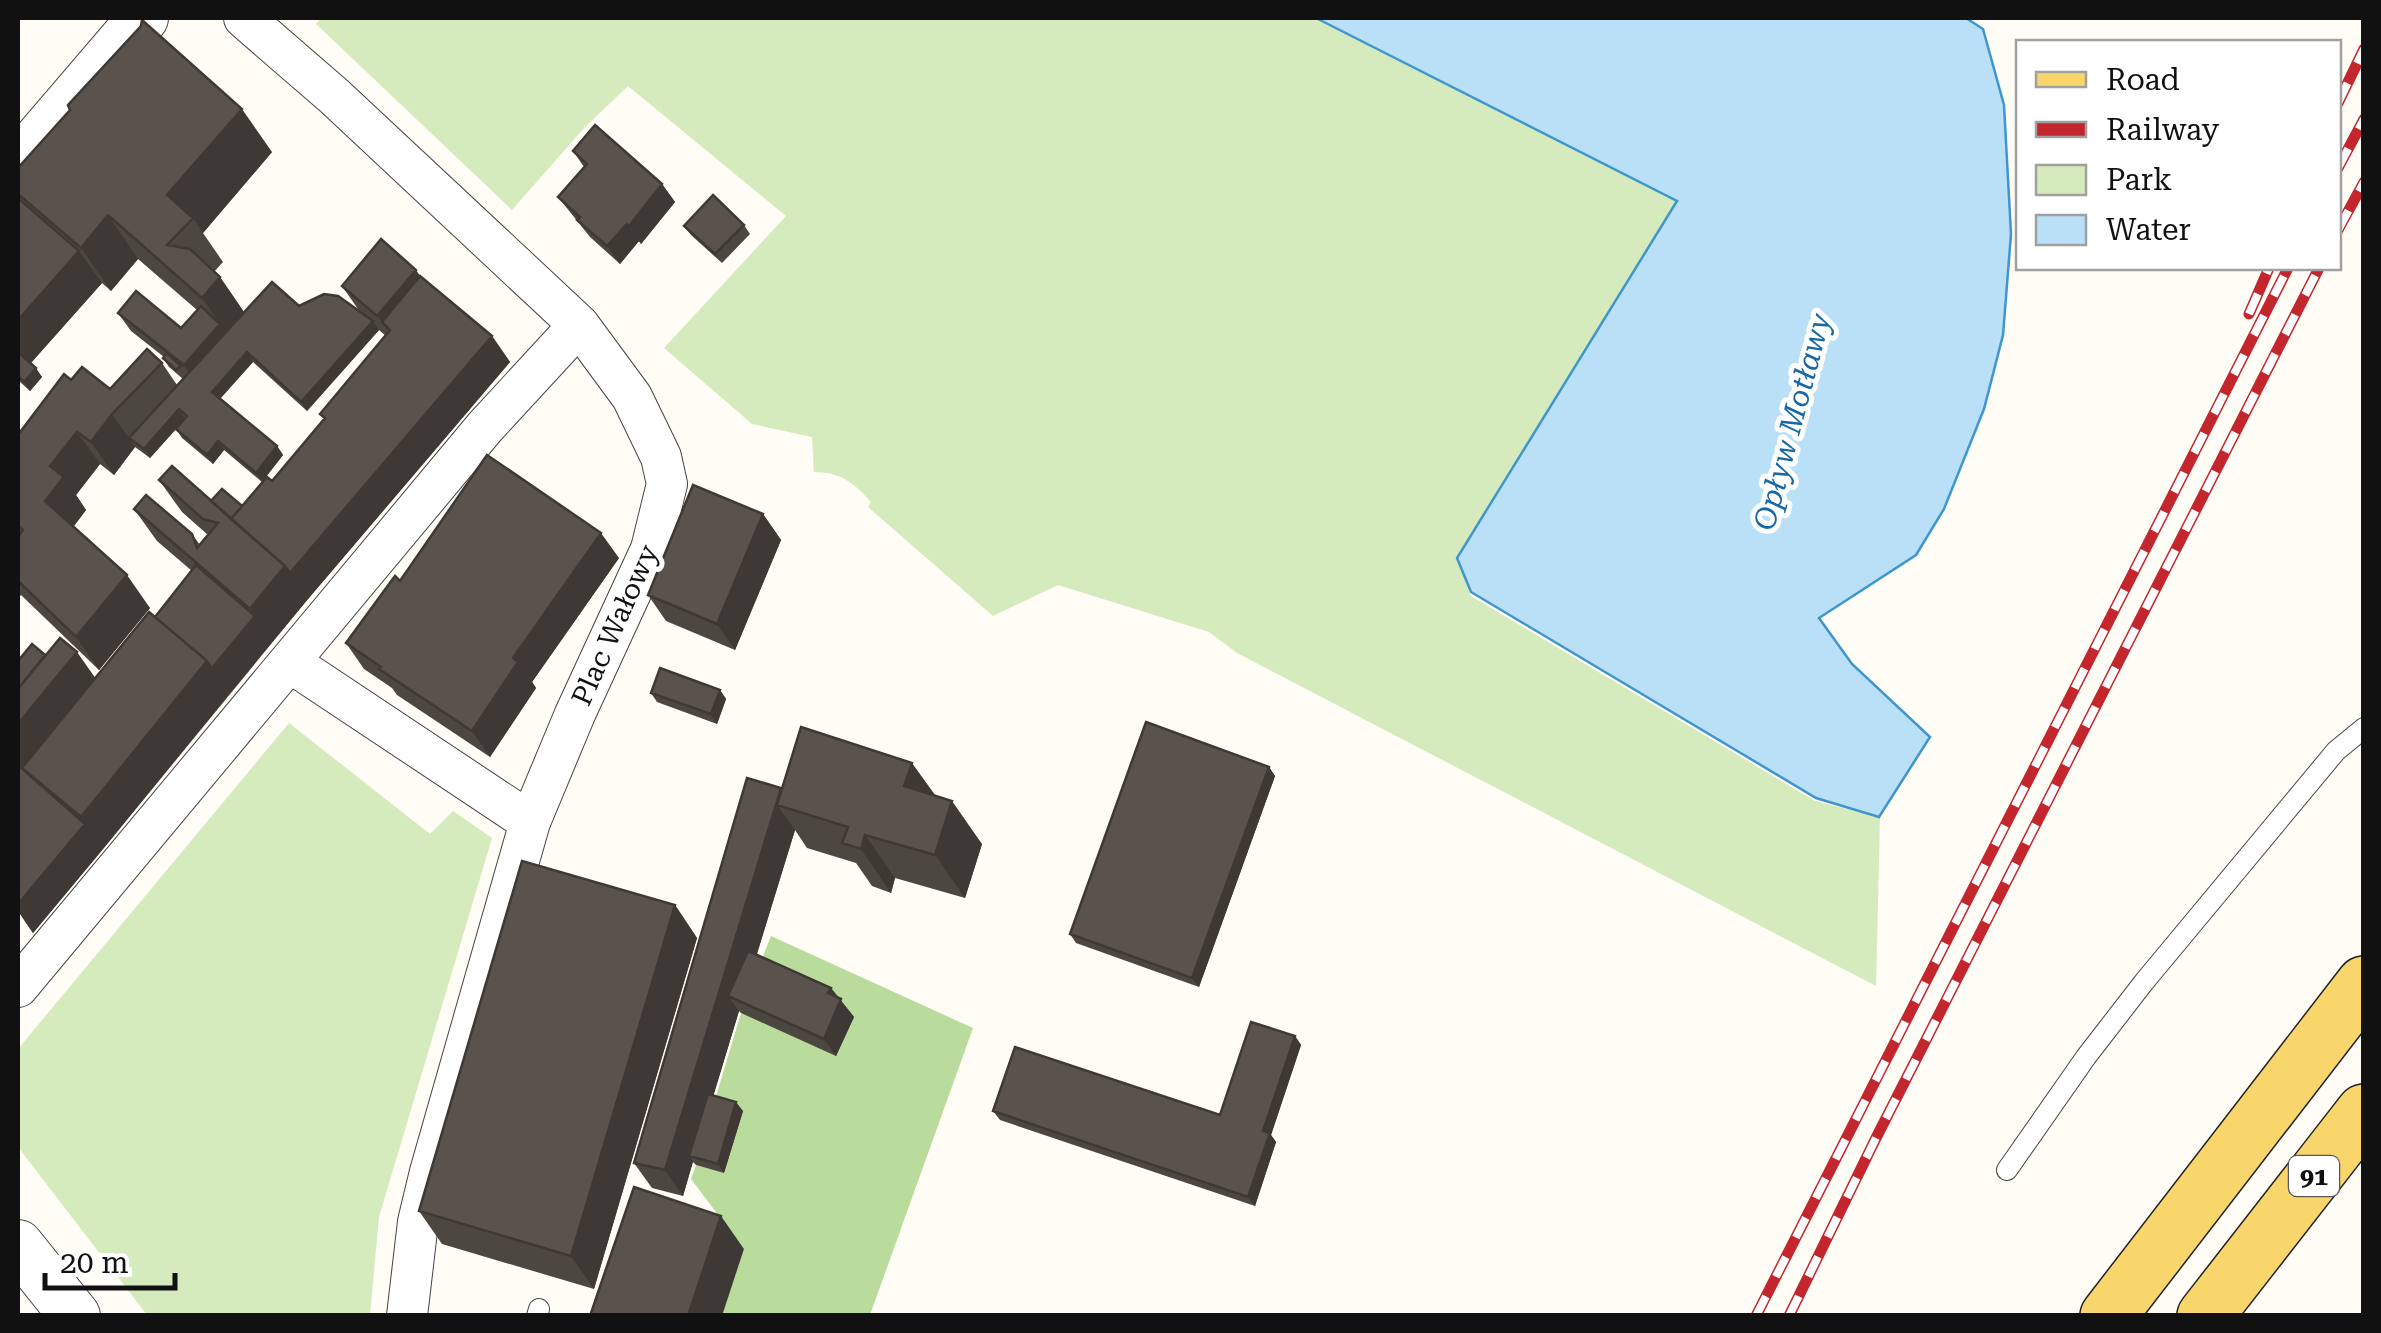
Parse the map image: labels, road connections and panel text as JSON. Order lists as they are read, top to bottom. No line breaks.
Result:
{"streets":{"main road":["91"],"street":["Plac Wałowy"]},"water":["Opływ Motławy"],"legend":["Road","Railway","Park","Water"],"scale_bar":"20 m"}
